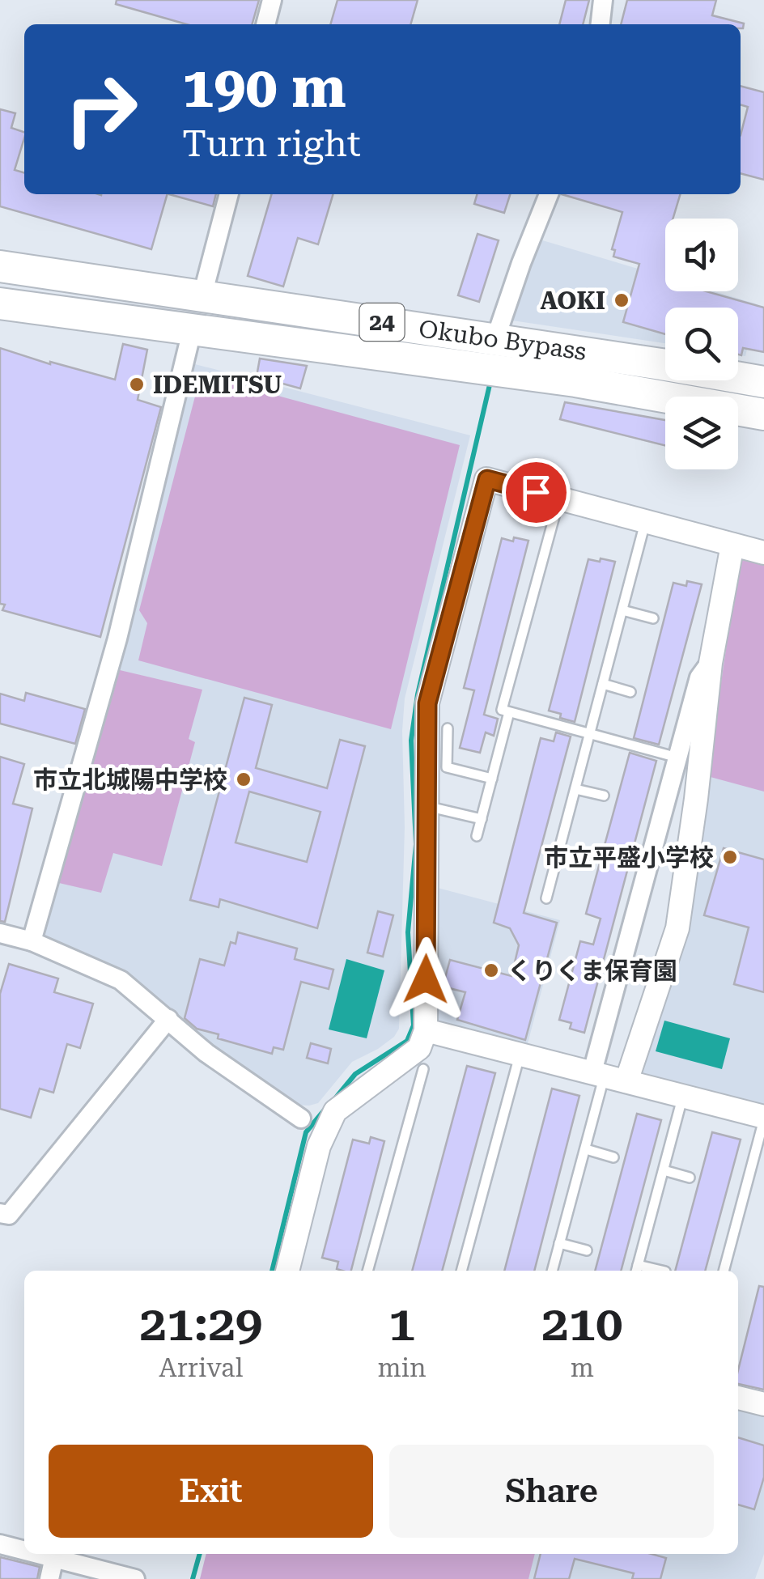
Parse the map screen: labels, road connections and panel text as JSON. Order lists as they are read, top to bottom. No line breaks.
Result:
{"streets":{"highway":["24","Okubo Bypass"]},"places":["AOKI","IDEMITSU","市立北城陽中学校","市立平盛小学校","くりくま保育園"],"page":{"turn":["190 m","Turn right"],"eta":["21:29","Arrival","1","min","210","m"],"buttons":["Exit","Share"]}}
